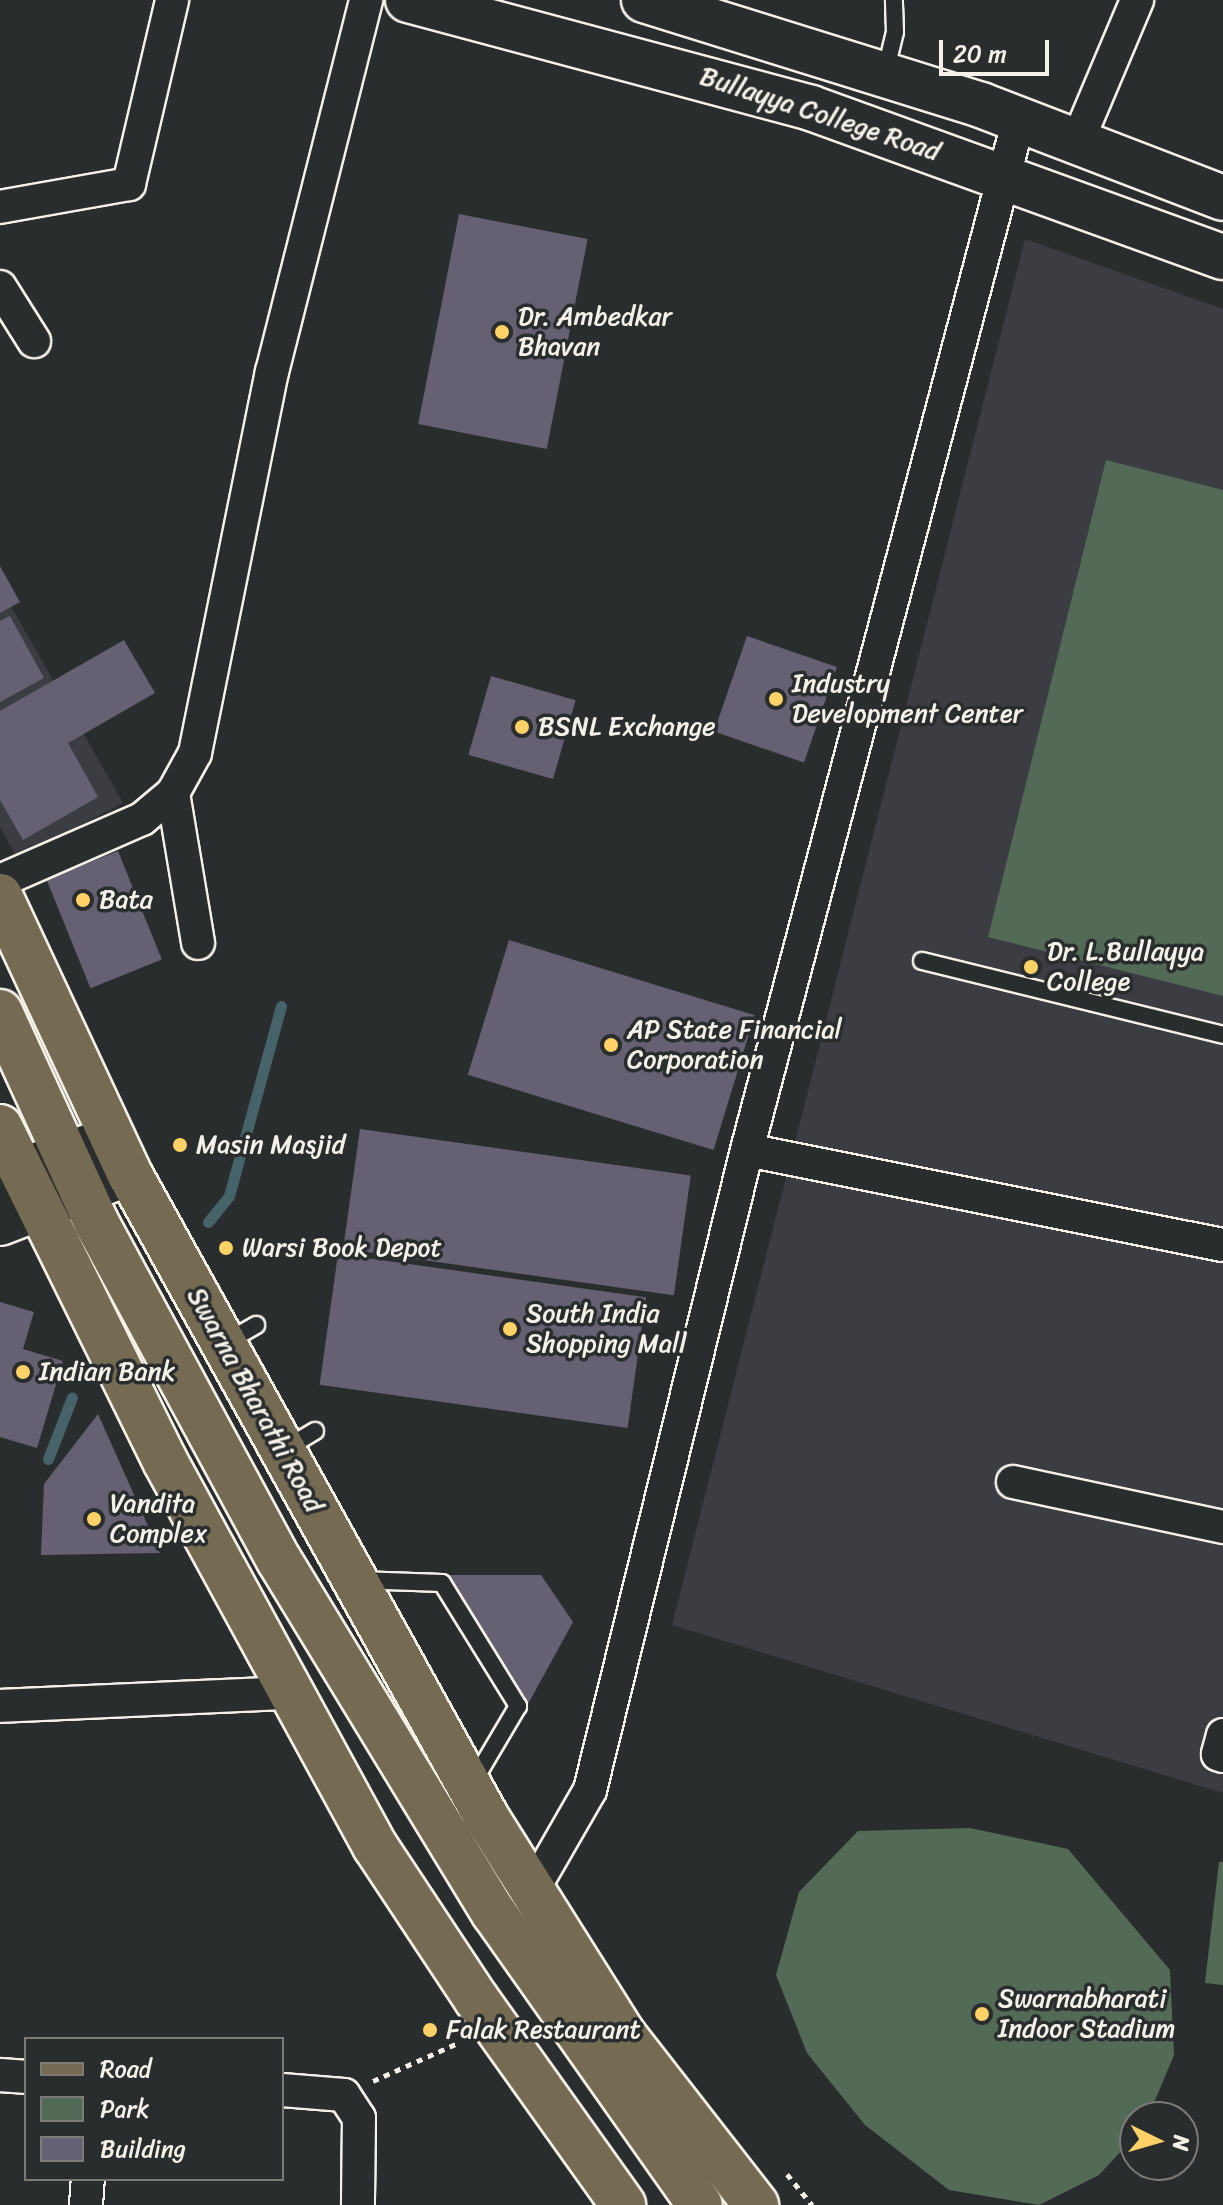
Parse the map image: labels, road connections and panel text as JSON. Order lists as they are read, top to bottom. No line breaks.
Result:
{"streets":{"main road":["Bullayya College Road","Swarna Bharathi Road"]},"places":["Dr. Ambedkar Bhavan","Industry Development Center","BSNL Exchange","Bata","Dr. L.Bullayya College","AP State Financial Corporation","Masin Masjid","Warsi Book Depot","South India Shopping Mall","Indian Bank","Vandita Complex","Swarnabharati Indoor Stadium","Falak Restaurant"],"legend":["Road","Park","Building"],"scale_bar":"20 m","north":"right"}
